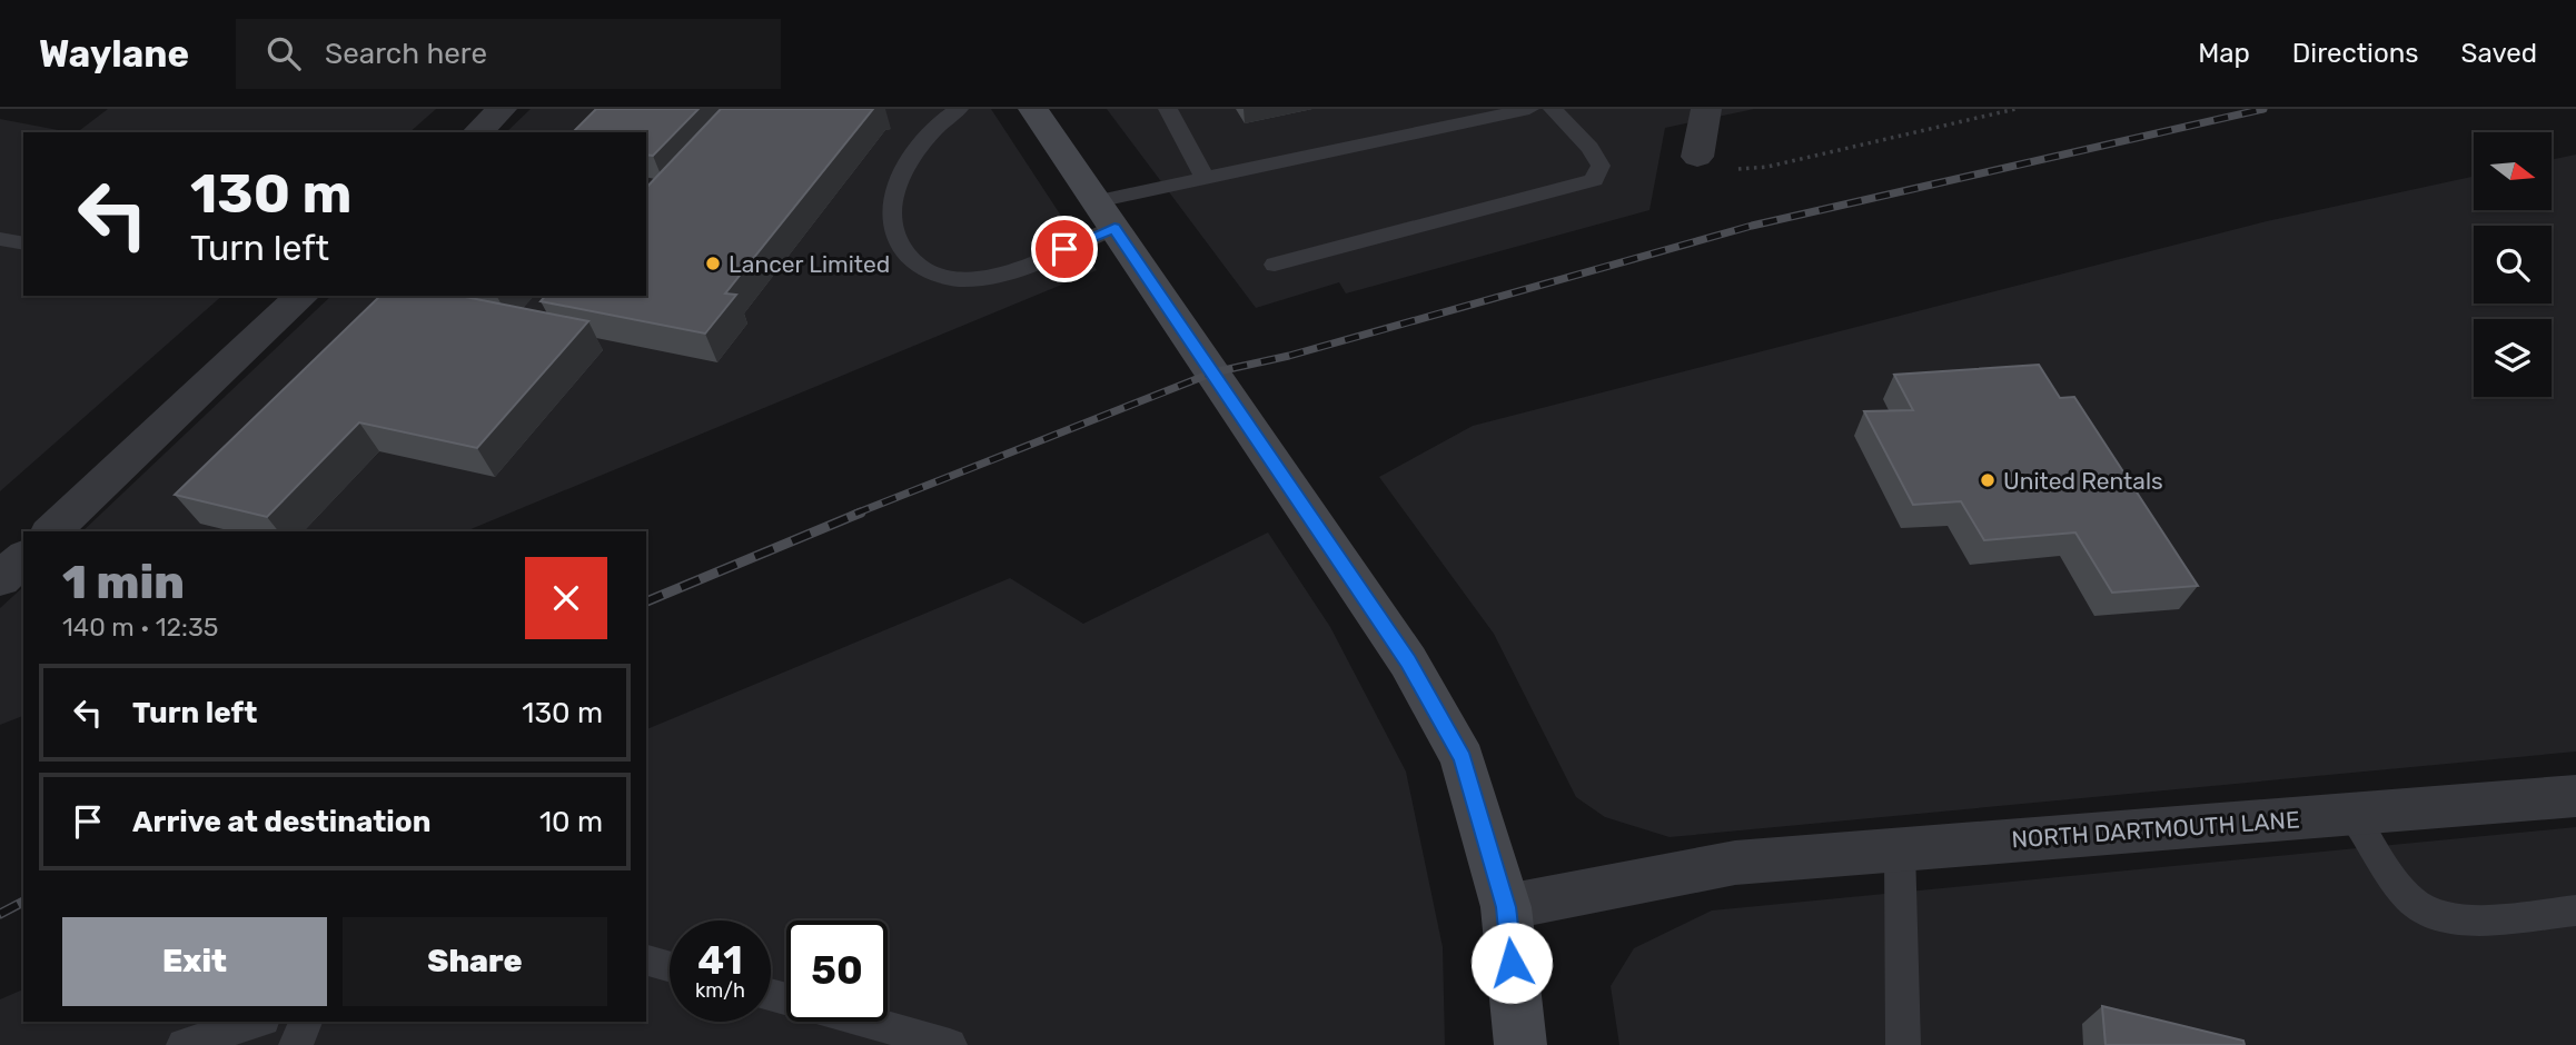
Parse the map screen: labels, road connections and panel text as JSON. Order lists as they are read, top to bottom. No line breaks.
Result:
{"streets":{"street":["NORTH DARTMOUTH LANE"]},"places":["Lancer Limited","United Rentals"],"north":"right","page":{"header":"Waylane","search":"Search here","nav":["Map","Directions","Saved"],"turn":["130 m","Turn left"],"heading":["1 min","140 m · 12:35"],"list":[{"name":"Turn left","value":"130 m"},{"name":"Arrive at destination","value":"10 m"}],"buttons":["Exit","Share"],"speed":"41 km/h","limit":"50"}}
